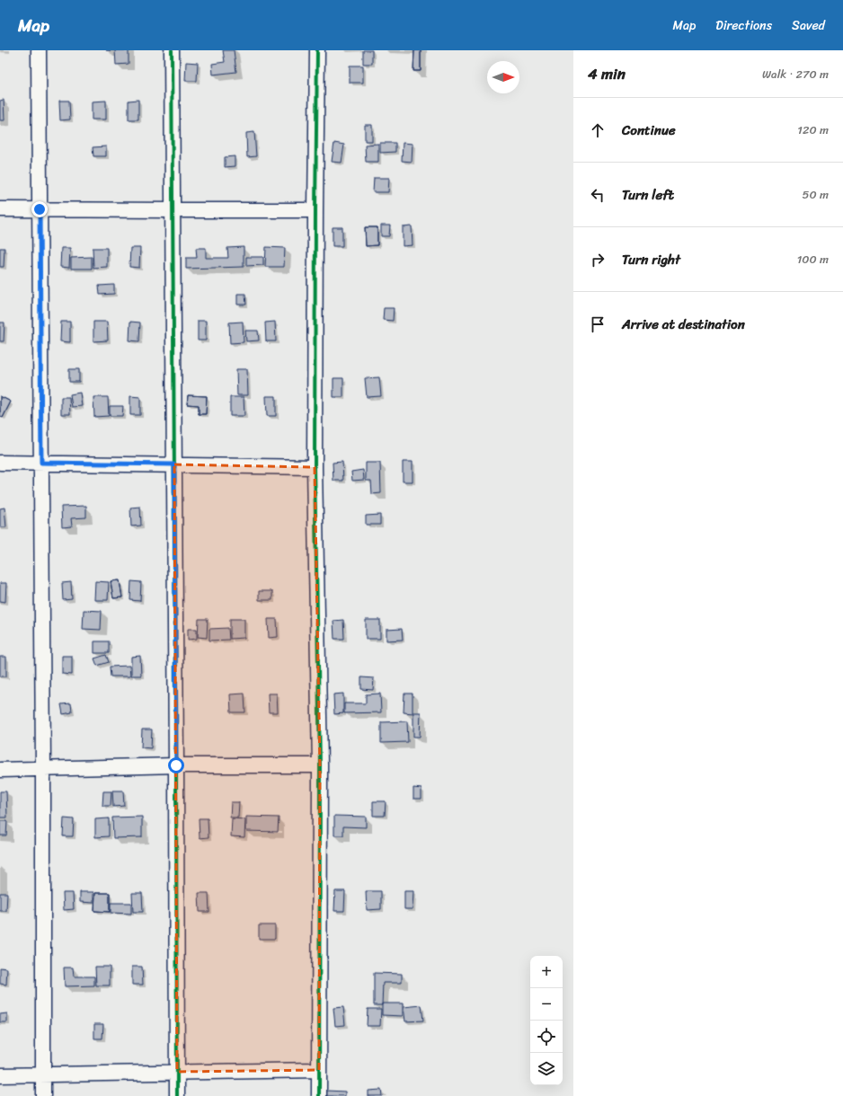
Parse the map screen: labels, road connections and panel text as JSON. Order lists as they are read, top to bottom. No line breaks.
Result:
{"north":"right","page":{"header":"Map","nav":["Map","Directions","Saved"],"heading":["4 min","Walk · 270 m"],"list":[["Continue","120 m"],["Turn left","50 m"],["Turn right","100 m"],"Arrive at destination"],"map_buttons":["+","−"]}}
